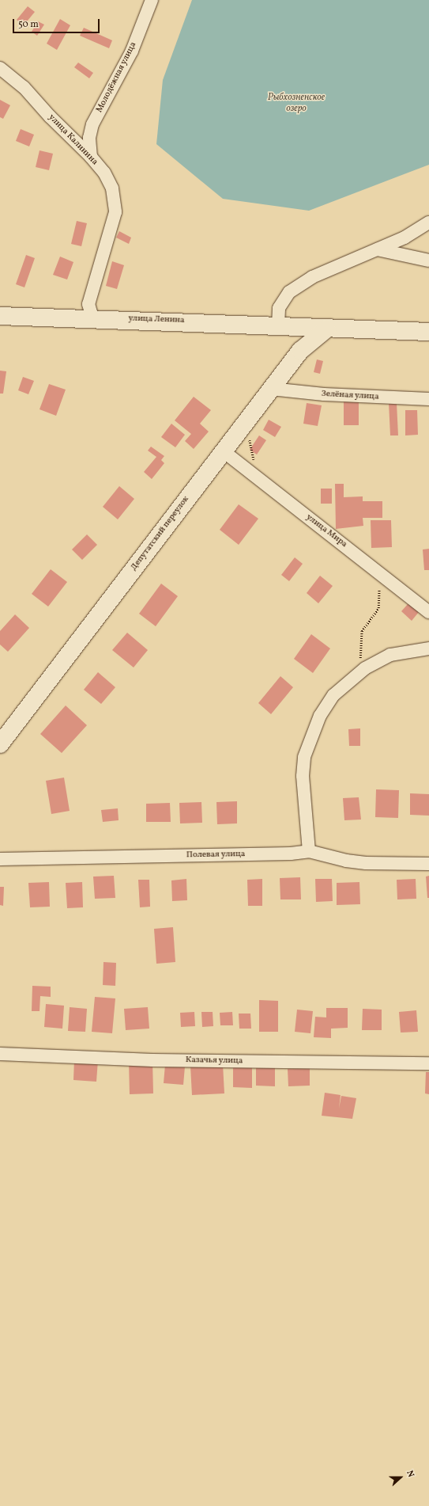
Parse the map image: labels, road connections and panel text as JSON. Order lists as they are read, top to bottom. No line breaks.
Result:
{"streets":{"street":["Молодёжная улица","улица Калинина","улица Ленина","Зелёная улица","улица Мира","Депутатский переулок","Полевая улица","Казачья улица"]},"crossings":[["Молодёжная улица","улица Калинина"],["улица Калинина","улица Ленина"],["улица Ленина","Депутатский переулок"],["Зелёная улица","Депутатский переулок"],["улица Мира","Депутатский переулок"]],"water":["Рыбхозненское озеро"],"scale_bar":"50 m","north":"right"}
